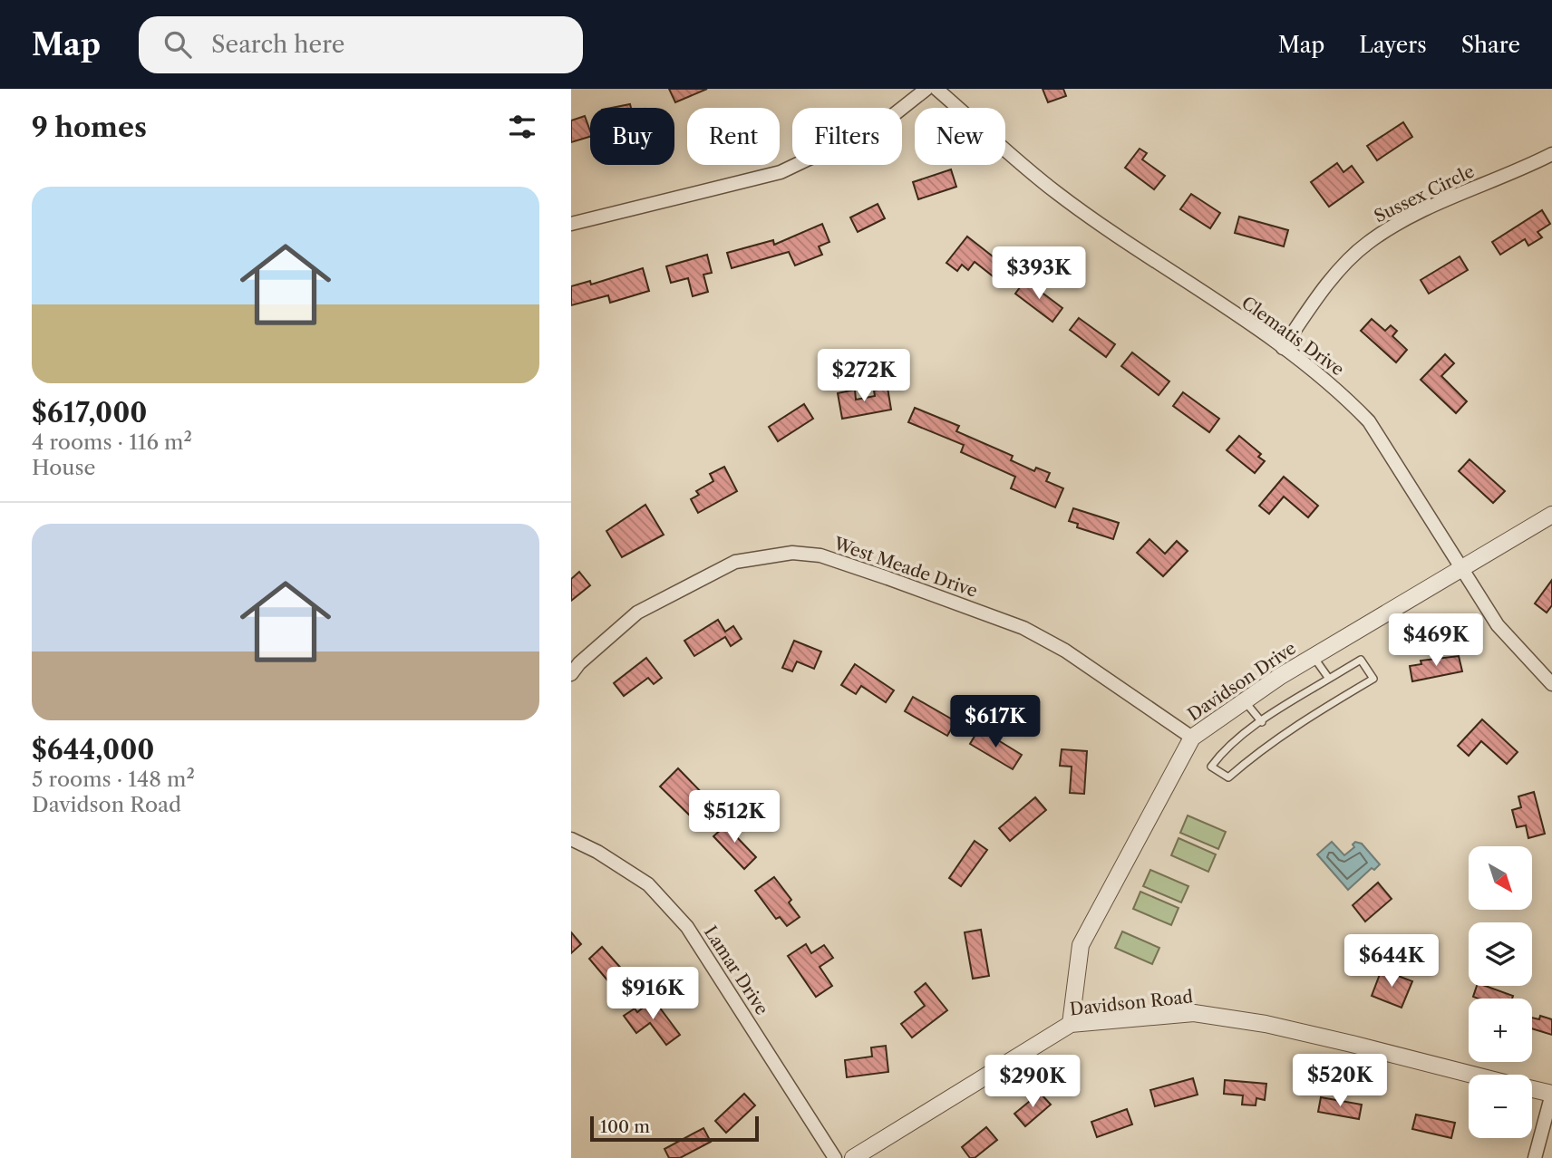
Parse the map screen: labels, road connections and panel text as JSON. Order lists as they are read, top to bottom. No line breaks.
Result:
{"streets":{"street":["Sussex Circle","Clematis Drive","West Meade Drive","Davidson Drive","Lamar Drive","Davidson Road"]},"crossings":[["Sussex Circle","Clematis Drive"],["Clematis Drive","Davidson Drive"],["West Meade Drive","Davidson Drive"],["Davidson Drive","Davidson Road"]],"scale_bar":"100 m","north":"bottom right","page":{"header":"Map","search":"Search here","nav":["Map","Layers","Share"],"heading":"9 homes","chip":["Buy","Rent","Filters","New"],"list":[{"name":"$617,000","note":"4 rooms · 116 m² · House"},{"name":"$644,000","note":"5 rooms · 148 m² · Davidson Road"}],"price":["$393K","$272K","$469K","$617K","$512K","$644K","$916K","$520K","$290K"],"map_buttons":["+","−"],"scale":"100 m"}}
